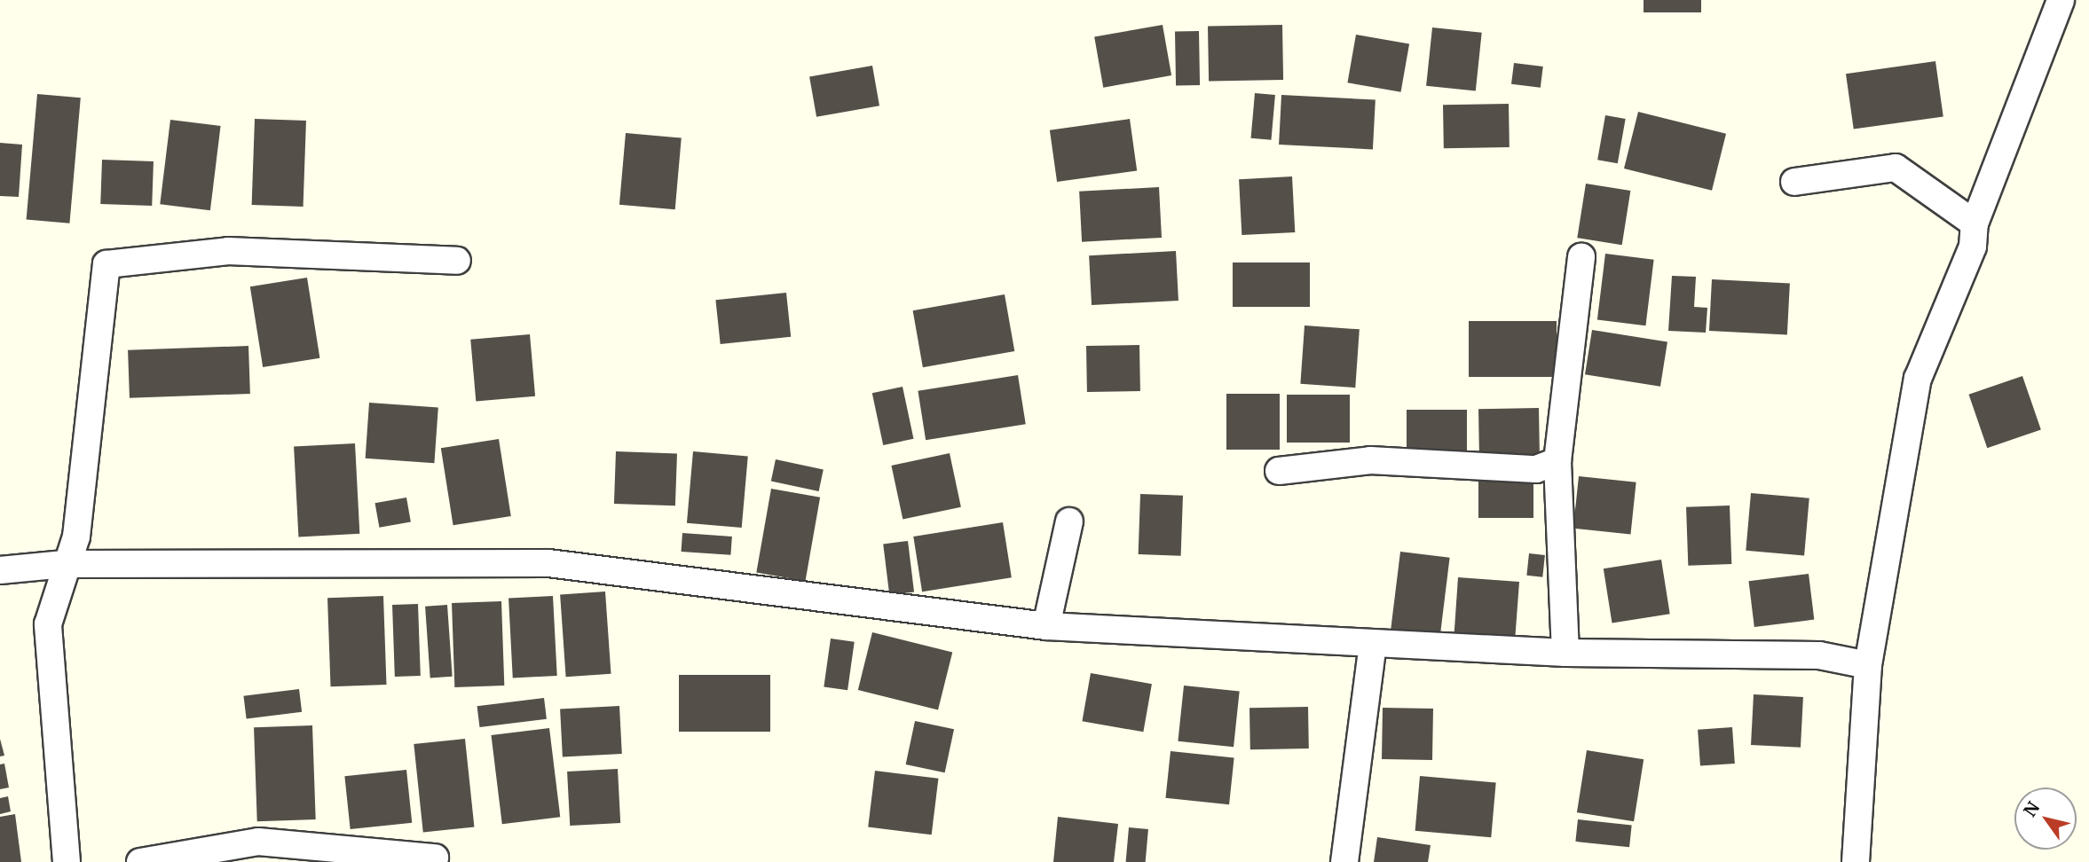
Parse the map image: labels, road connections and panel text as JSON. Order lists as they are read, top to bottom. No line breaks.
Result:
{"north":"top left"}
